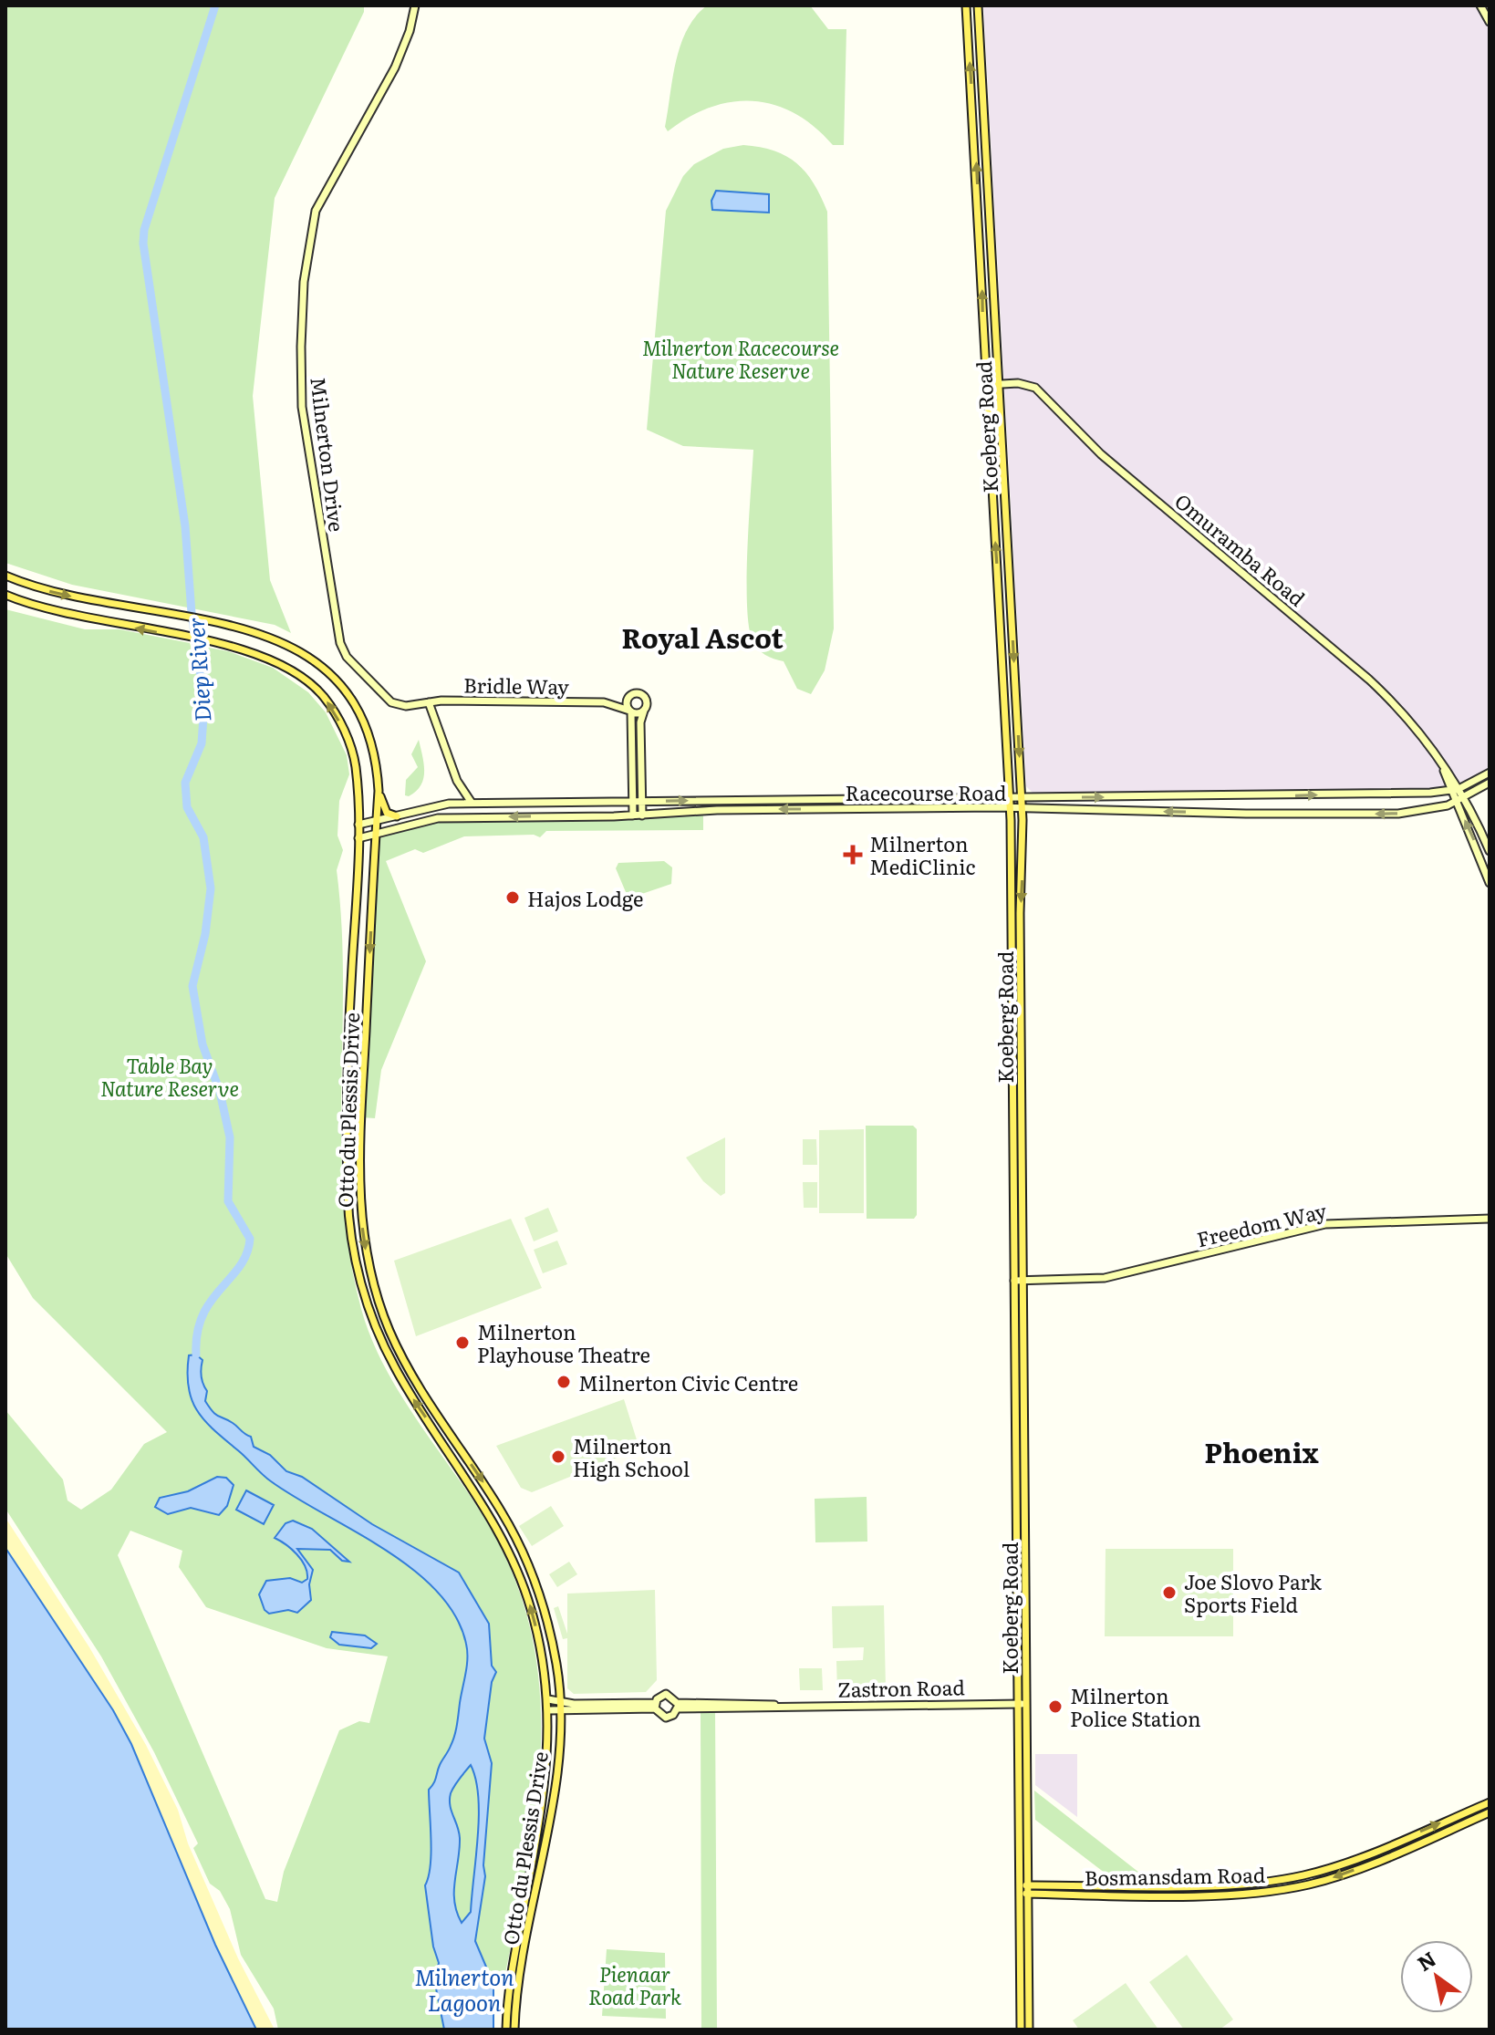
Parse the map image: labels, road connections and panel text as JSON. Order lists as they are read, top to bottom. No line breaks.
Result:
{"streets":{"main road":["Koeberg Road","Milnerton Drive","Omuramba Road","Bridle Way","Racecourse Road","Otto du Plessis Drive","Freedom Way","Zastron Road","Bosmansdam Road"]},"crossings":[["Koeberg Road","Omuramba Road"],["Koeberg Road","Racecourse Road"],["Koeberg Road","Freedom Way"],["Koeberg Road","Zastron Road"],["Koeberg Road","Bosmansdam Road"],["Milnerton Drive","Bridle Way"],["Omuramba Road","Racecourse Road"],["Racecourse Road","Otto du Plessis Drive"]],"districts":["Royal Ascot","Phoenix"],"water":["Diep River","Milnerton Lagoon"],"parks":["Milnerton Racecourse Nature Reserve","Table Bay Nature Reserve","Pienaar Road Park"],"places":{"health":["Milnerton MediClinic"],"other":["Hajos Lodge","Milnerton Playhouse Theatre","Milnerton Civic Centre","Milnerton High School","Joe Slovo Park Sports Field","Milnerton Police Station"]},"north":"top left"}
